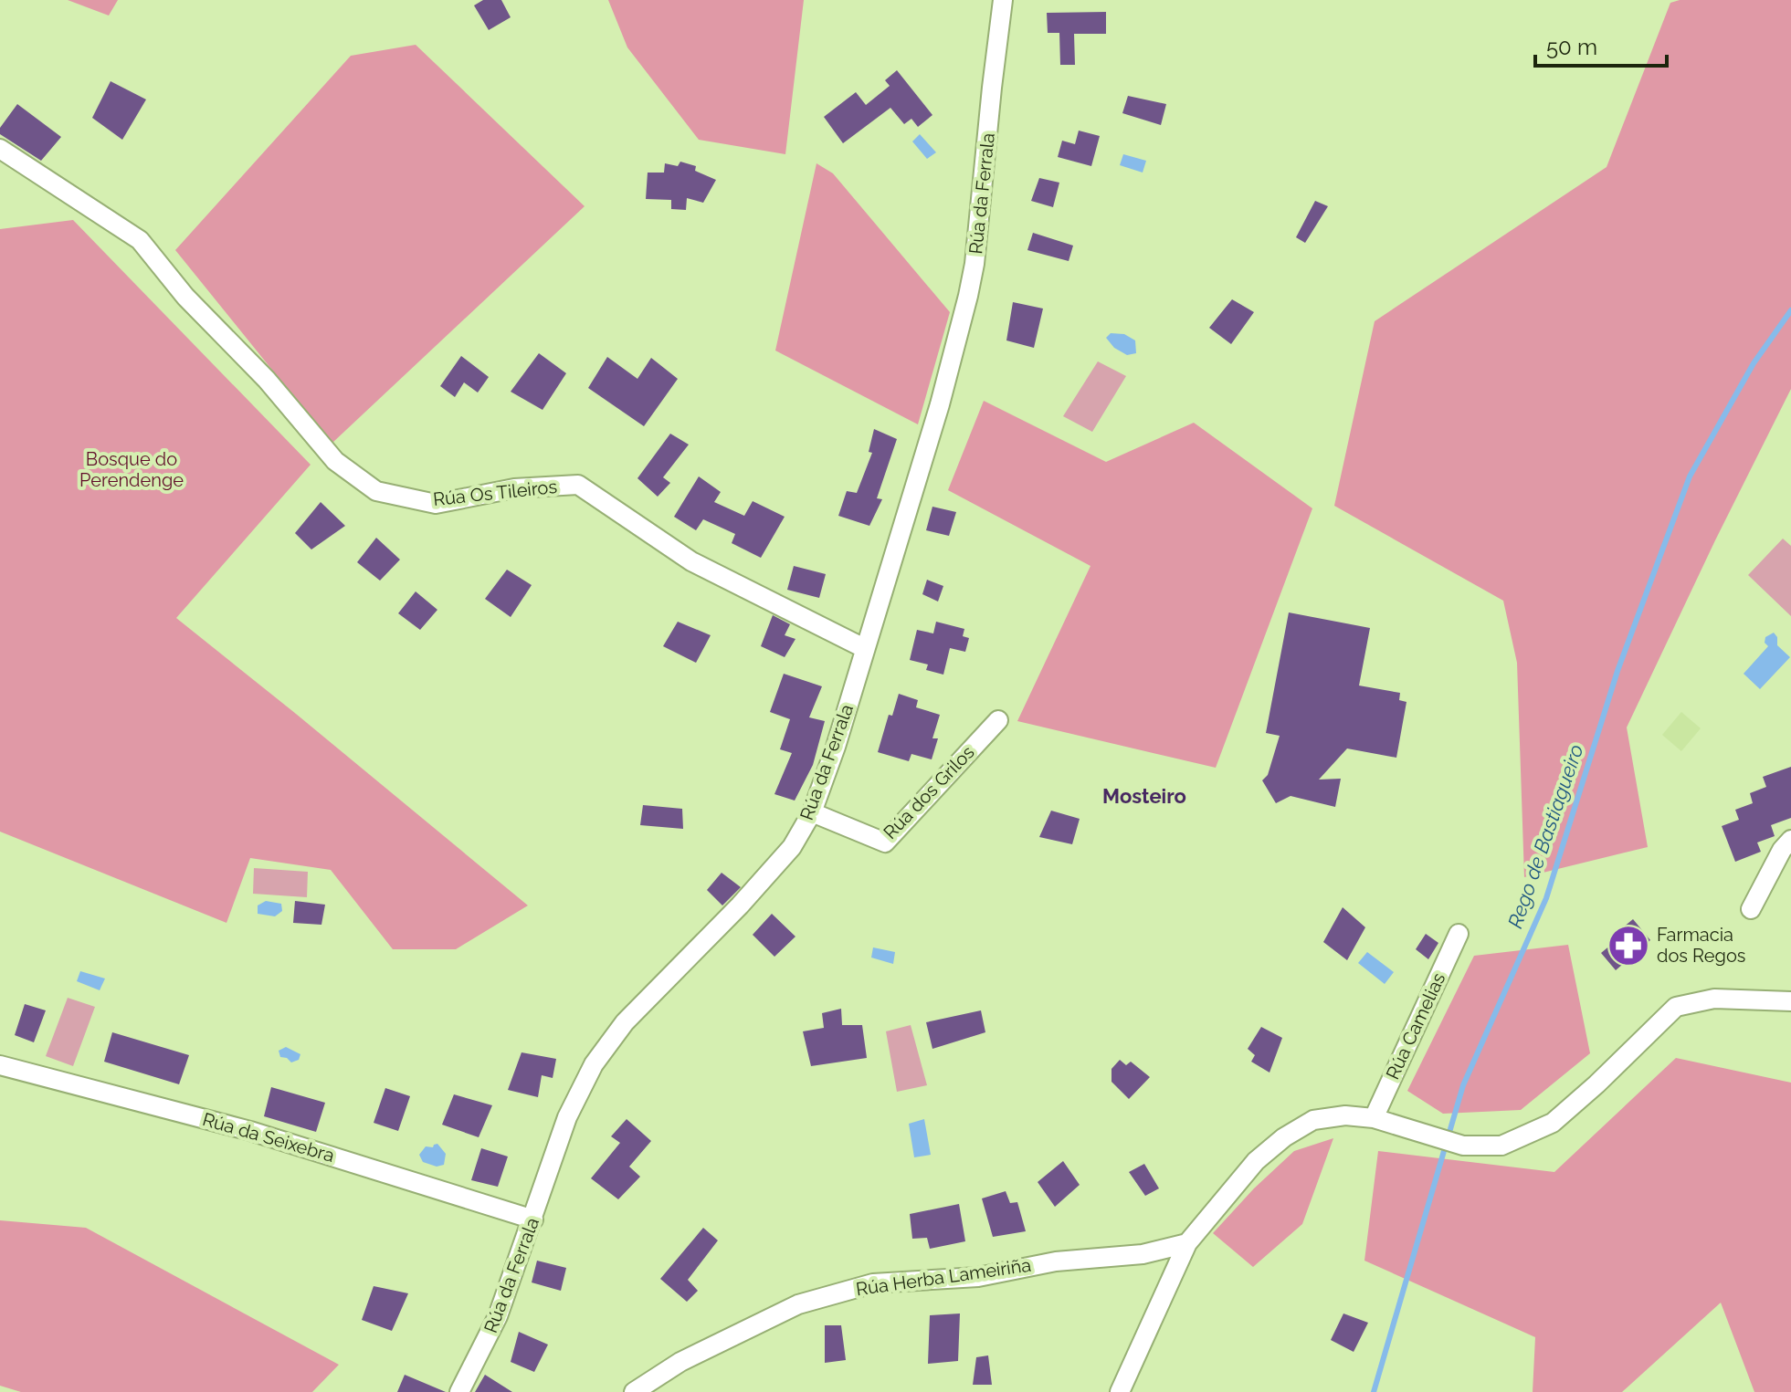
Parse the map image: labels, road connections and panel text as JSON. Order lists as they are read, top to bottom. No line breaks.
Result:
{"streets":{"street":["Rúa da Ferrala","Rúa Os Tileiros","Rúa dos Grilos","Rúa Camelias","Rúa da Seixebra","Rúa Herba Lameiriña"]},"crossings":[["Rúa da Ferrala","Rúa Os Tileiros"],["Rúa da Ferrala","Rúa dos Grilos"],["Rúa da Ferrala","Rúa da Seixebra"]],"districts":["Mosteiro"],"water":["Rego de Bastiagueiro"],"parks":["Bosque do Perendenge"],"places":{"pharmacy":["Farmacia dos Regos"]},"scale_bar":"50 m"}
